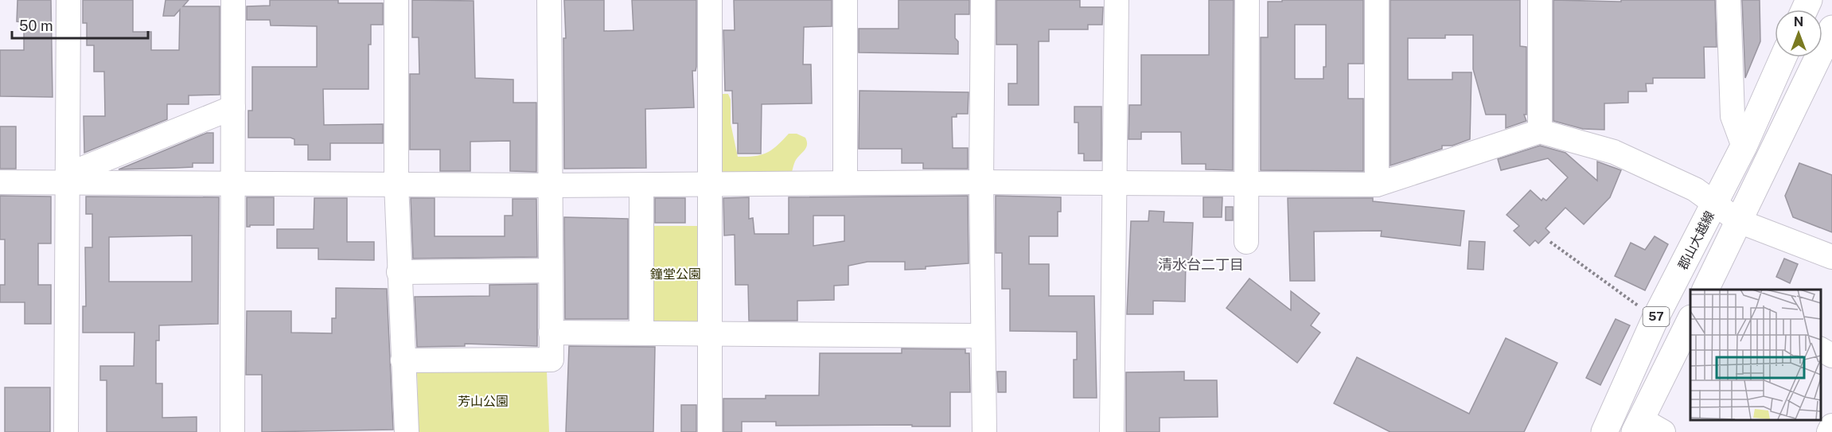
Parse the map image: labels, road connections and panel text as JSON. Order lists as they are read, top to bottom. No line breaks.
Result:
{"streets":{"main road":["郡山大越線","57"]},"districts":["清水台二丁目"],"parks":["鐘堂公園","芳山公園"],"scale_bar":"50 m","north":"top"}
